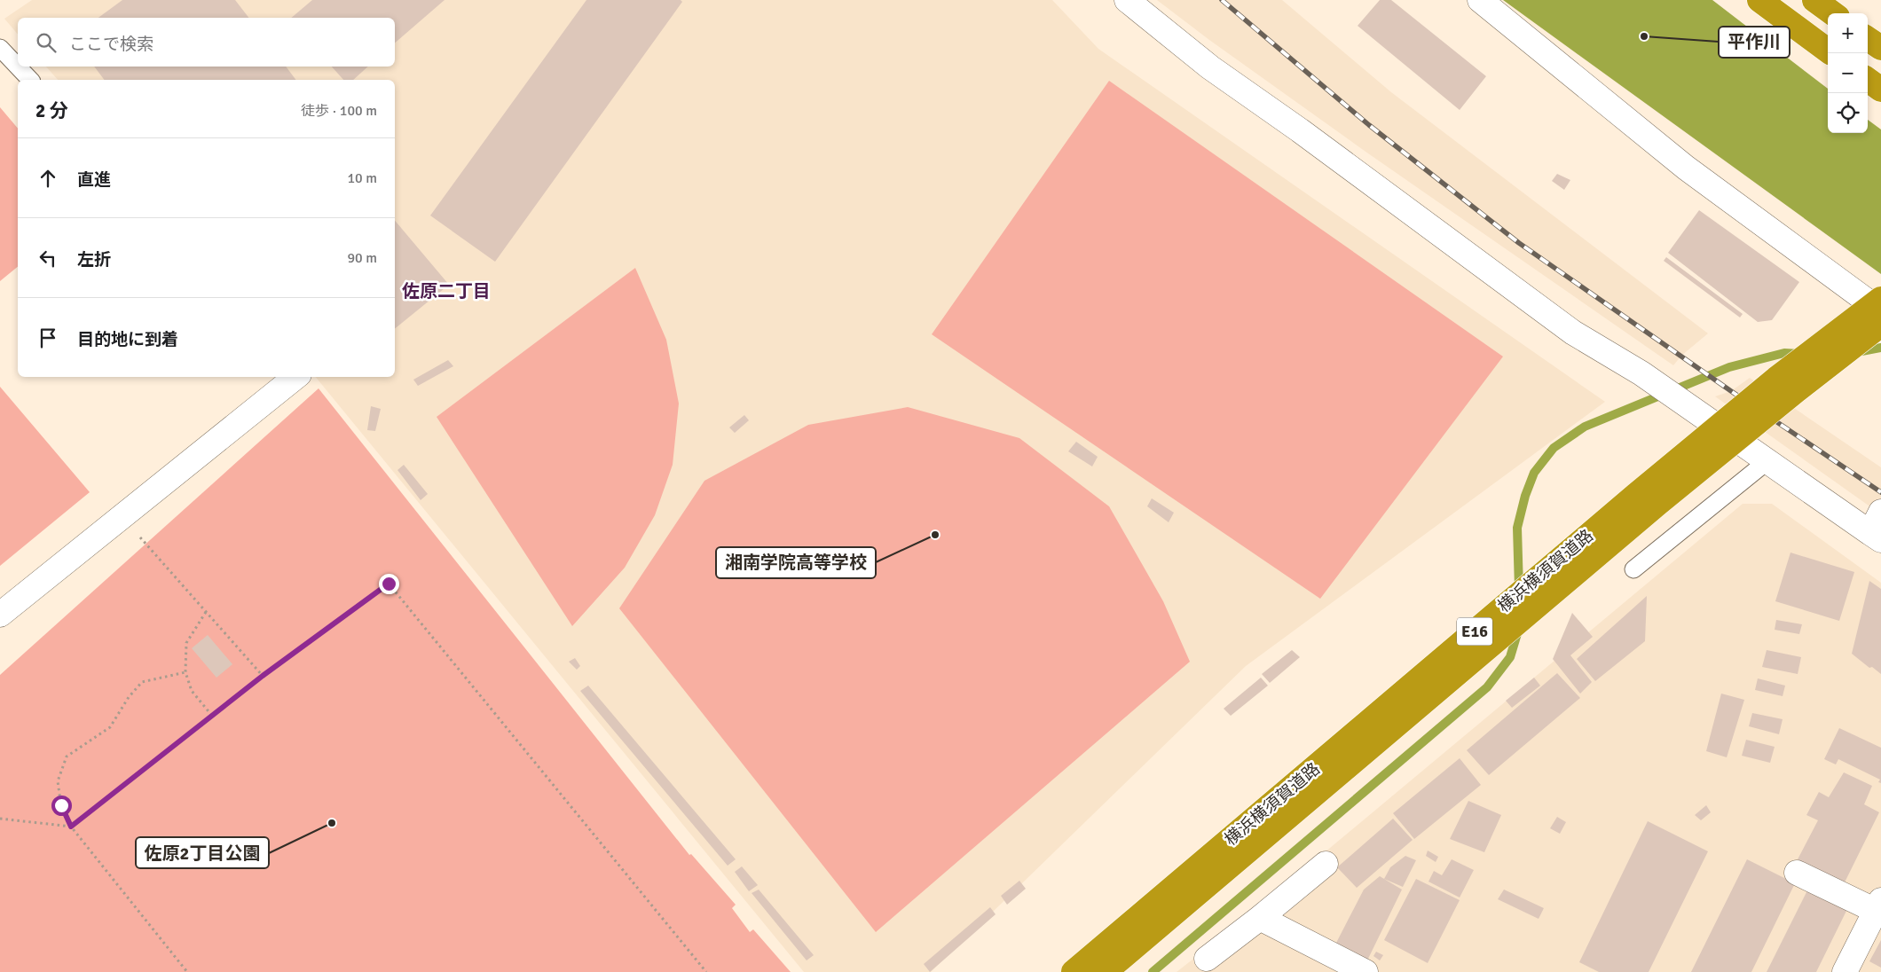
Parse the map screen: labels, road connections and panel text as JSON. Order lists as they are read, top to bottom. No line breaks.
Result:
{"streets":{"highway":["横浜横須賀道路","E16"]},"districts":["佐原二丁目"],"places":["平作川","湘南学院高等学校","佐原2丁目公園"],"page":{"map_buttons":["+","−"],"search":"ここで検索","heading":["2 分","徒歩 · 100 m"],"list":[["直進","10 m"],["左折","90 m"],"目的地に到着"]}}
